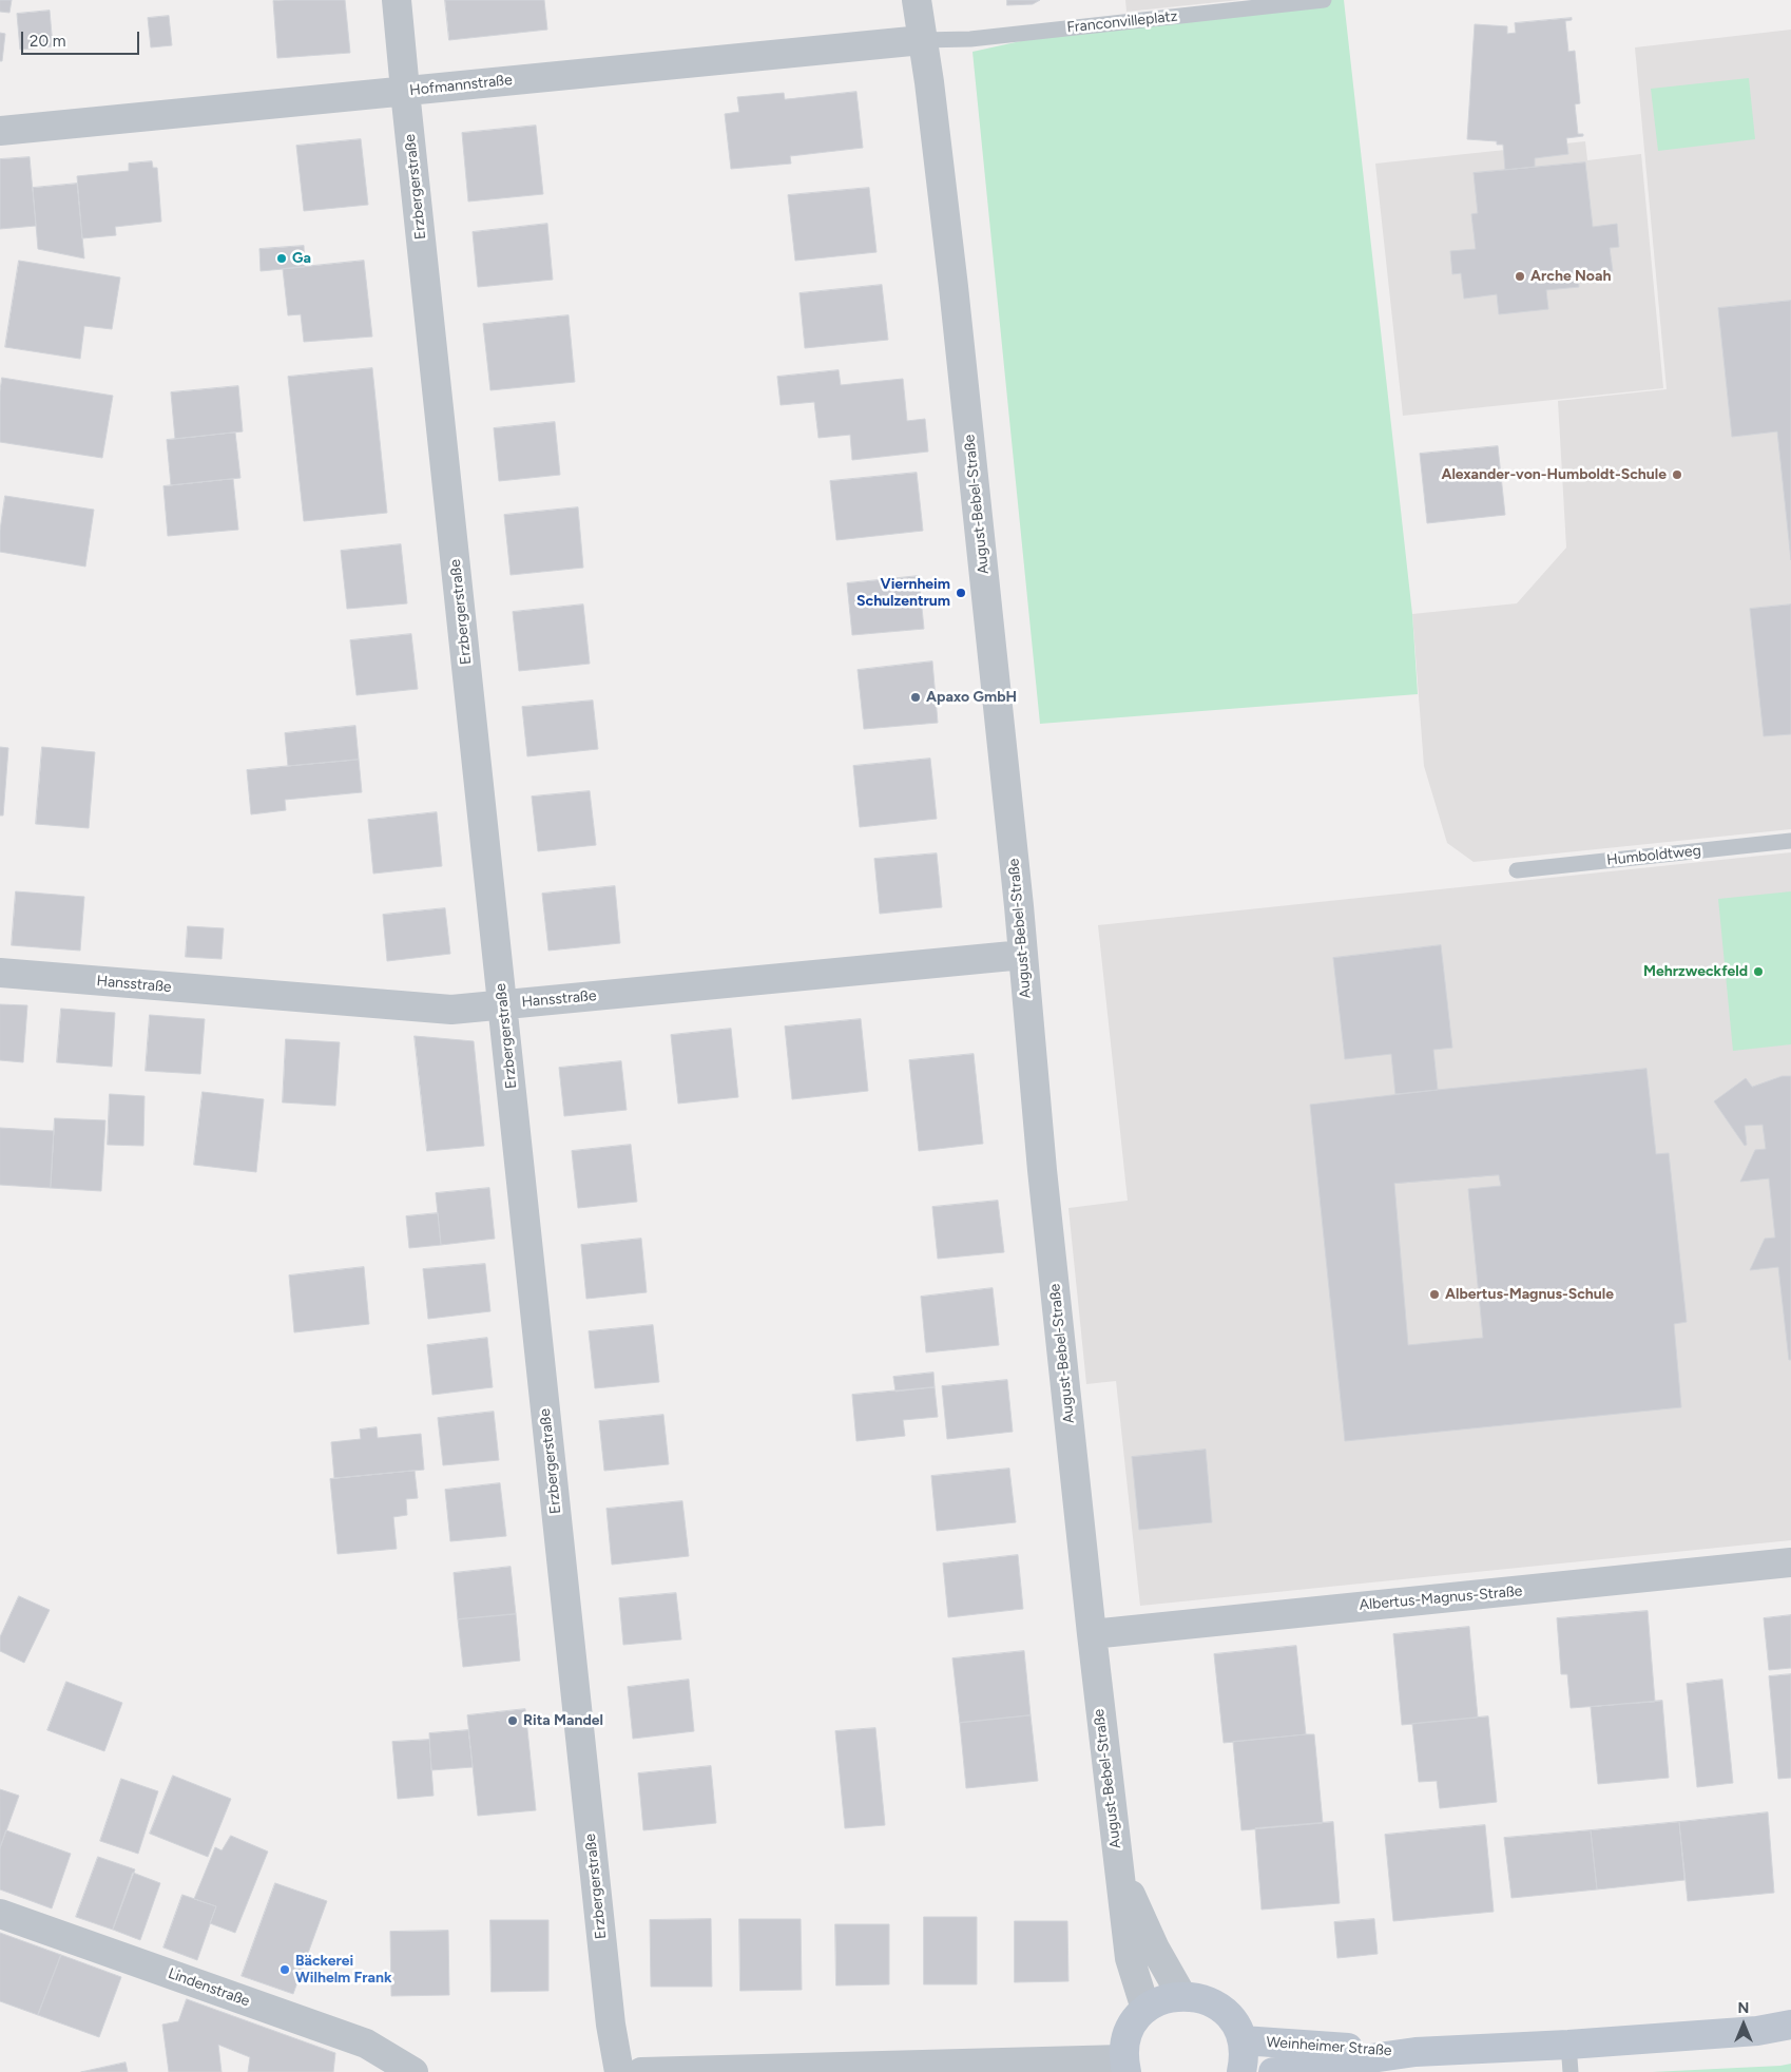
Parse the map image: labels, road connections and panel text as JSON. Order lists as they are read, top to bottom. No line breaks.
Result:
{"streets":{"street":["Hofmannstraße","Erzbergerstraße","August-Bebel-Straße","Hansstraße","Albertus-Magnus-Straße","Lindenstraße","Weinheimer Straße"],"lane":["Franconvilleplatz","Humboldtweg"]},"crossings":[["Franconvilleplatz","Hofmannstraße"],["Franconvilleplatz","August-Bebel-Straße"],["Hofmannstraße","Erzbergerstraße"],["Hofmannstraße","August-Bebel-Straße"],["Erzbergerstraße","Hansstraße"],["August-Bebel-Straße","Hansstraße"],["August-Bebel-Straße","Albertus-Magnus-Straße"]],"places":["Ga","Arche Noah","Alexander-von-Humboldt-Schule","Viernheim Schulzentrum","Apaxo GmbH","Mehrzweckfeld","Albertus-Magnus-Schule","Rita Mandel","Bäckerei Wilhelm Frank"],"scale_bar":"20 m","north":"top"}
